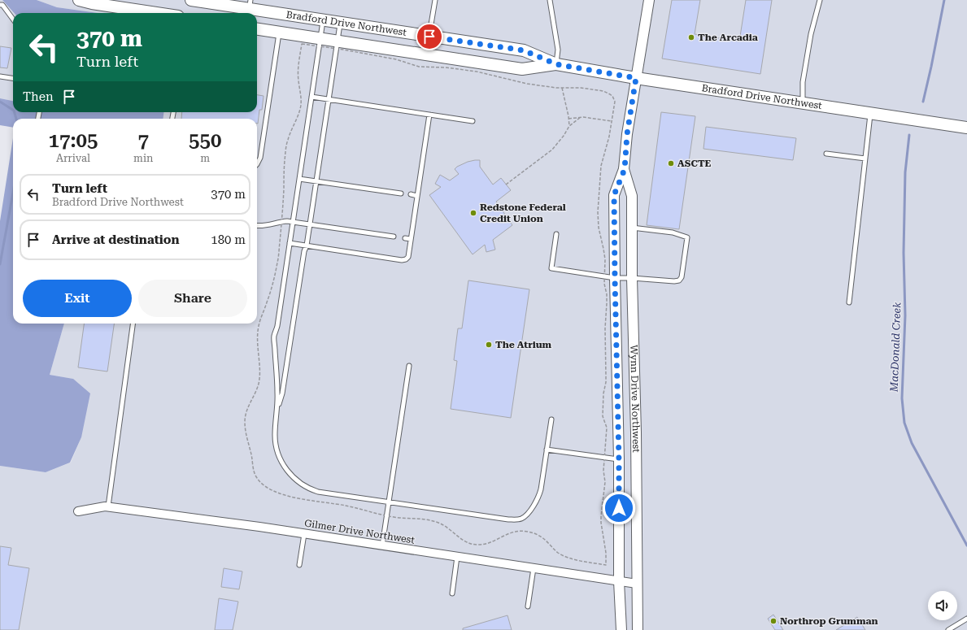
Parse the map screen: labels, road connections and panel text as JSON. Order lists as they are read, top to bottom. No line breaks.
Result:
{"streets":{"main road":["Bradford Drive Northwest"],"street":["Wynn Drive Northwest","Gilmer Drive Northwest"]},"crossings":[["Bradford Drive Northwest","Wynn Drive Northwest"],["Wynn Drive Northwest","Gilmer Drive Northwest"]],"water":["MacDonald Creek"],"places":["The Arcadia","ASCTE","Redstone Federal Credit Union","The Atrium","Northrop Grumman"],"page":{"turn":["370 m","Turn left"],"then":"Then","eta":["17:05","Arrival","7","min","550","m"],"list":[{"name":"Turn left","note":"Bradford Drive Northwest","value":"370 m"},{"name":"Arrive at destination","value":"180 m"}],"buttons":["Exit","Share"]}}
